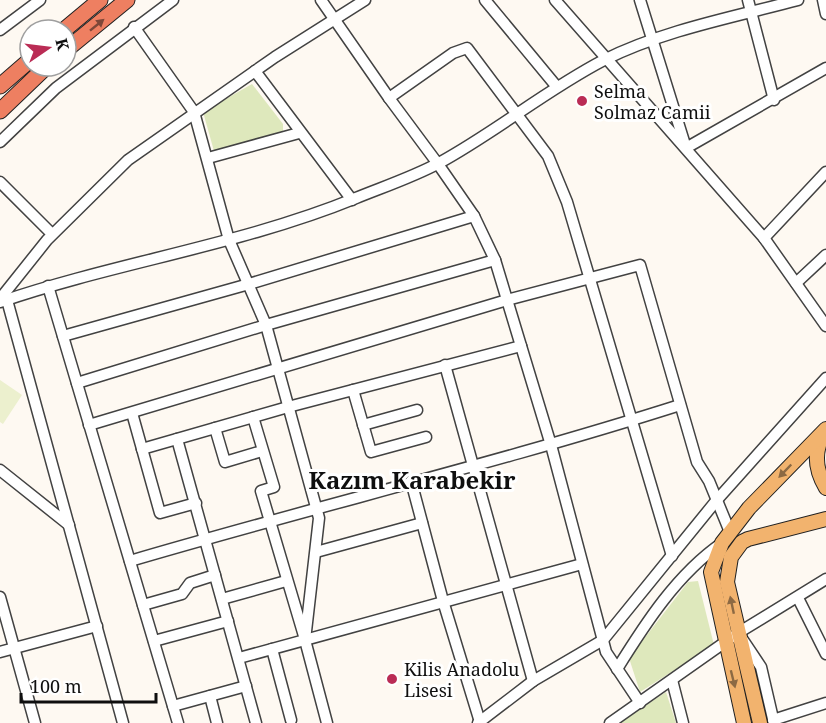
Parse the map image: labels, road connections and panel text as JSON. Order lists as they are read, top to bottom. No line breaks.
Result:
{"districts":["Kazım Karabekir"],"places":["Selma Solmaz Camii","Kilis Anadolu Lisesi"],"scale_bar":"100 m","north":"right"}
